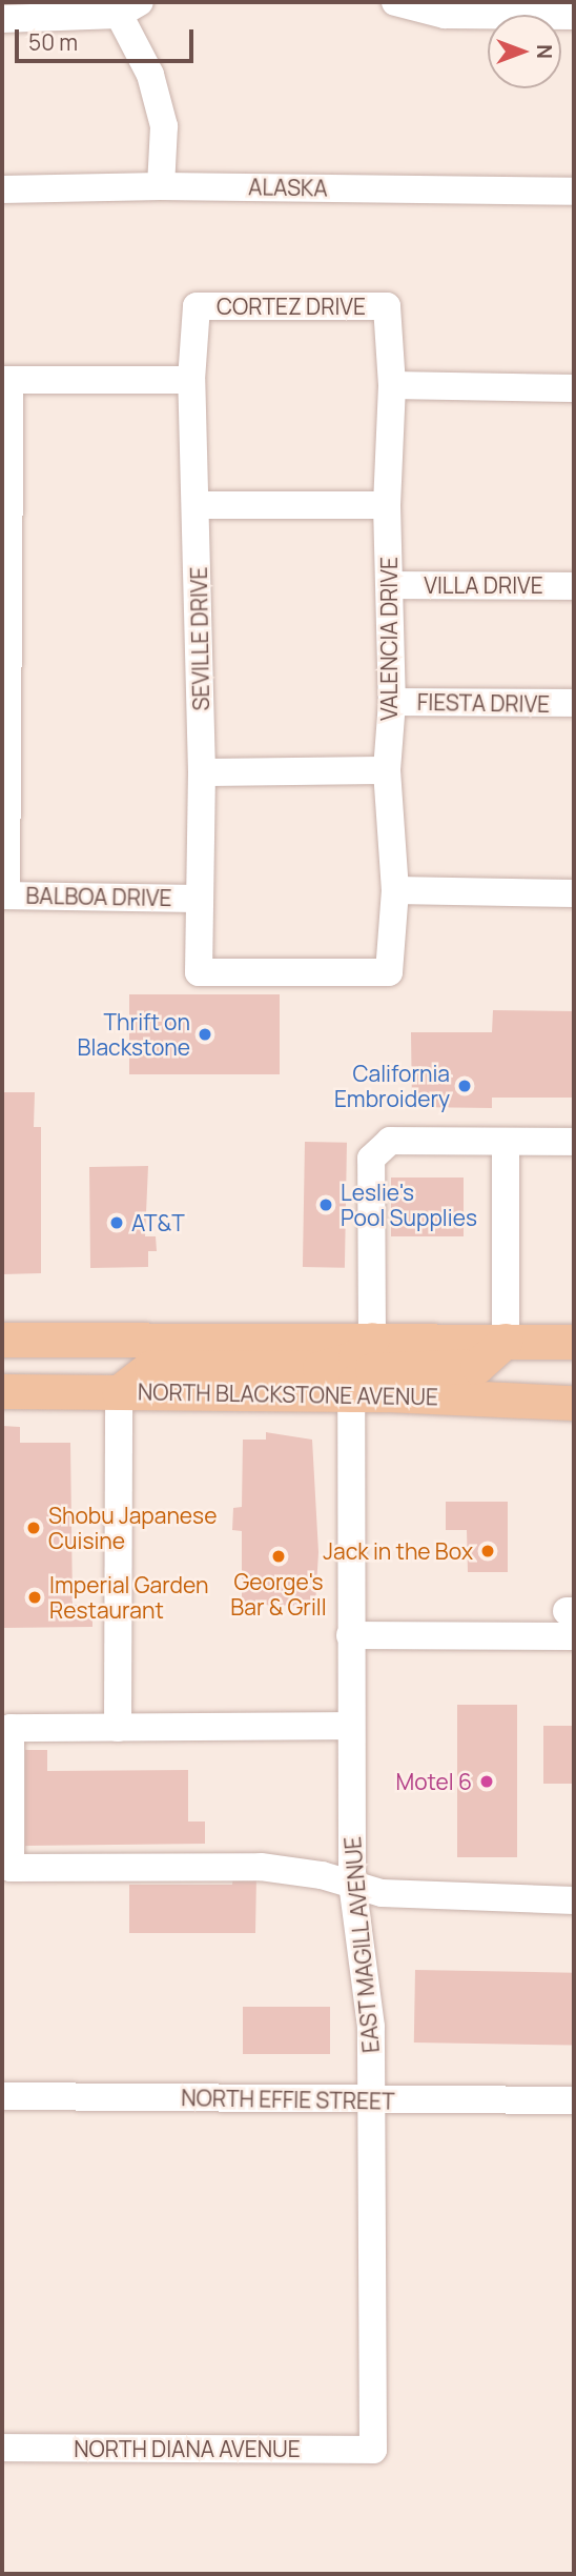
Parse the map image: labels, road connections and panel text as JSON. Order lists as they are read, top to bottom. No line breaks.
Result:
{"streets":{"main road":["NORTH BLACKSTONE AVENUE"],"street":["ALASKA","CORTEZ DRIVE","VILLA DRIVE","SEVILLE DRIVE","VALENCIA DRIVE","FIESTA DRIVE","BALBOA DRIVE","EAST MAGILL AVENUE","NORTH EFFIE STREET","NORTH DIANA AVENUE"]},"crossings":[["CORTEZ DRIVE","SEVILLE DRIVE"],["CORTEZ DRIVE","VALENCIA DRIVE"],["VILLA DRIVE","VALENCIA DRIVE"],["SEVILLE DRIVE","VALENCIA DRIVE"],["SEVILLE DRIVE","BALBOA DRIVE"],["VALENCIA DRIVE","FIESTA DRIVE"],["NORTH BLACKSTONE AVENUE","EAST MAGILL AVENUE"],["EAST MAGILL AVENUE","NORTH EFFIE STREET"],["EAST MAGILL AVENUE","NORTH DIANA AVENUE"]],"places":["Thrift on Blackstone","California Embroidery","Leslie's Pool Supplies","AT&T","Shobu Japanese Cuisine","Jack in the Box","George's Bar & Grill","Imperial Garden Restaurant","Motel 6"],"scale_bar":"50 m","north":"right"}
